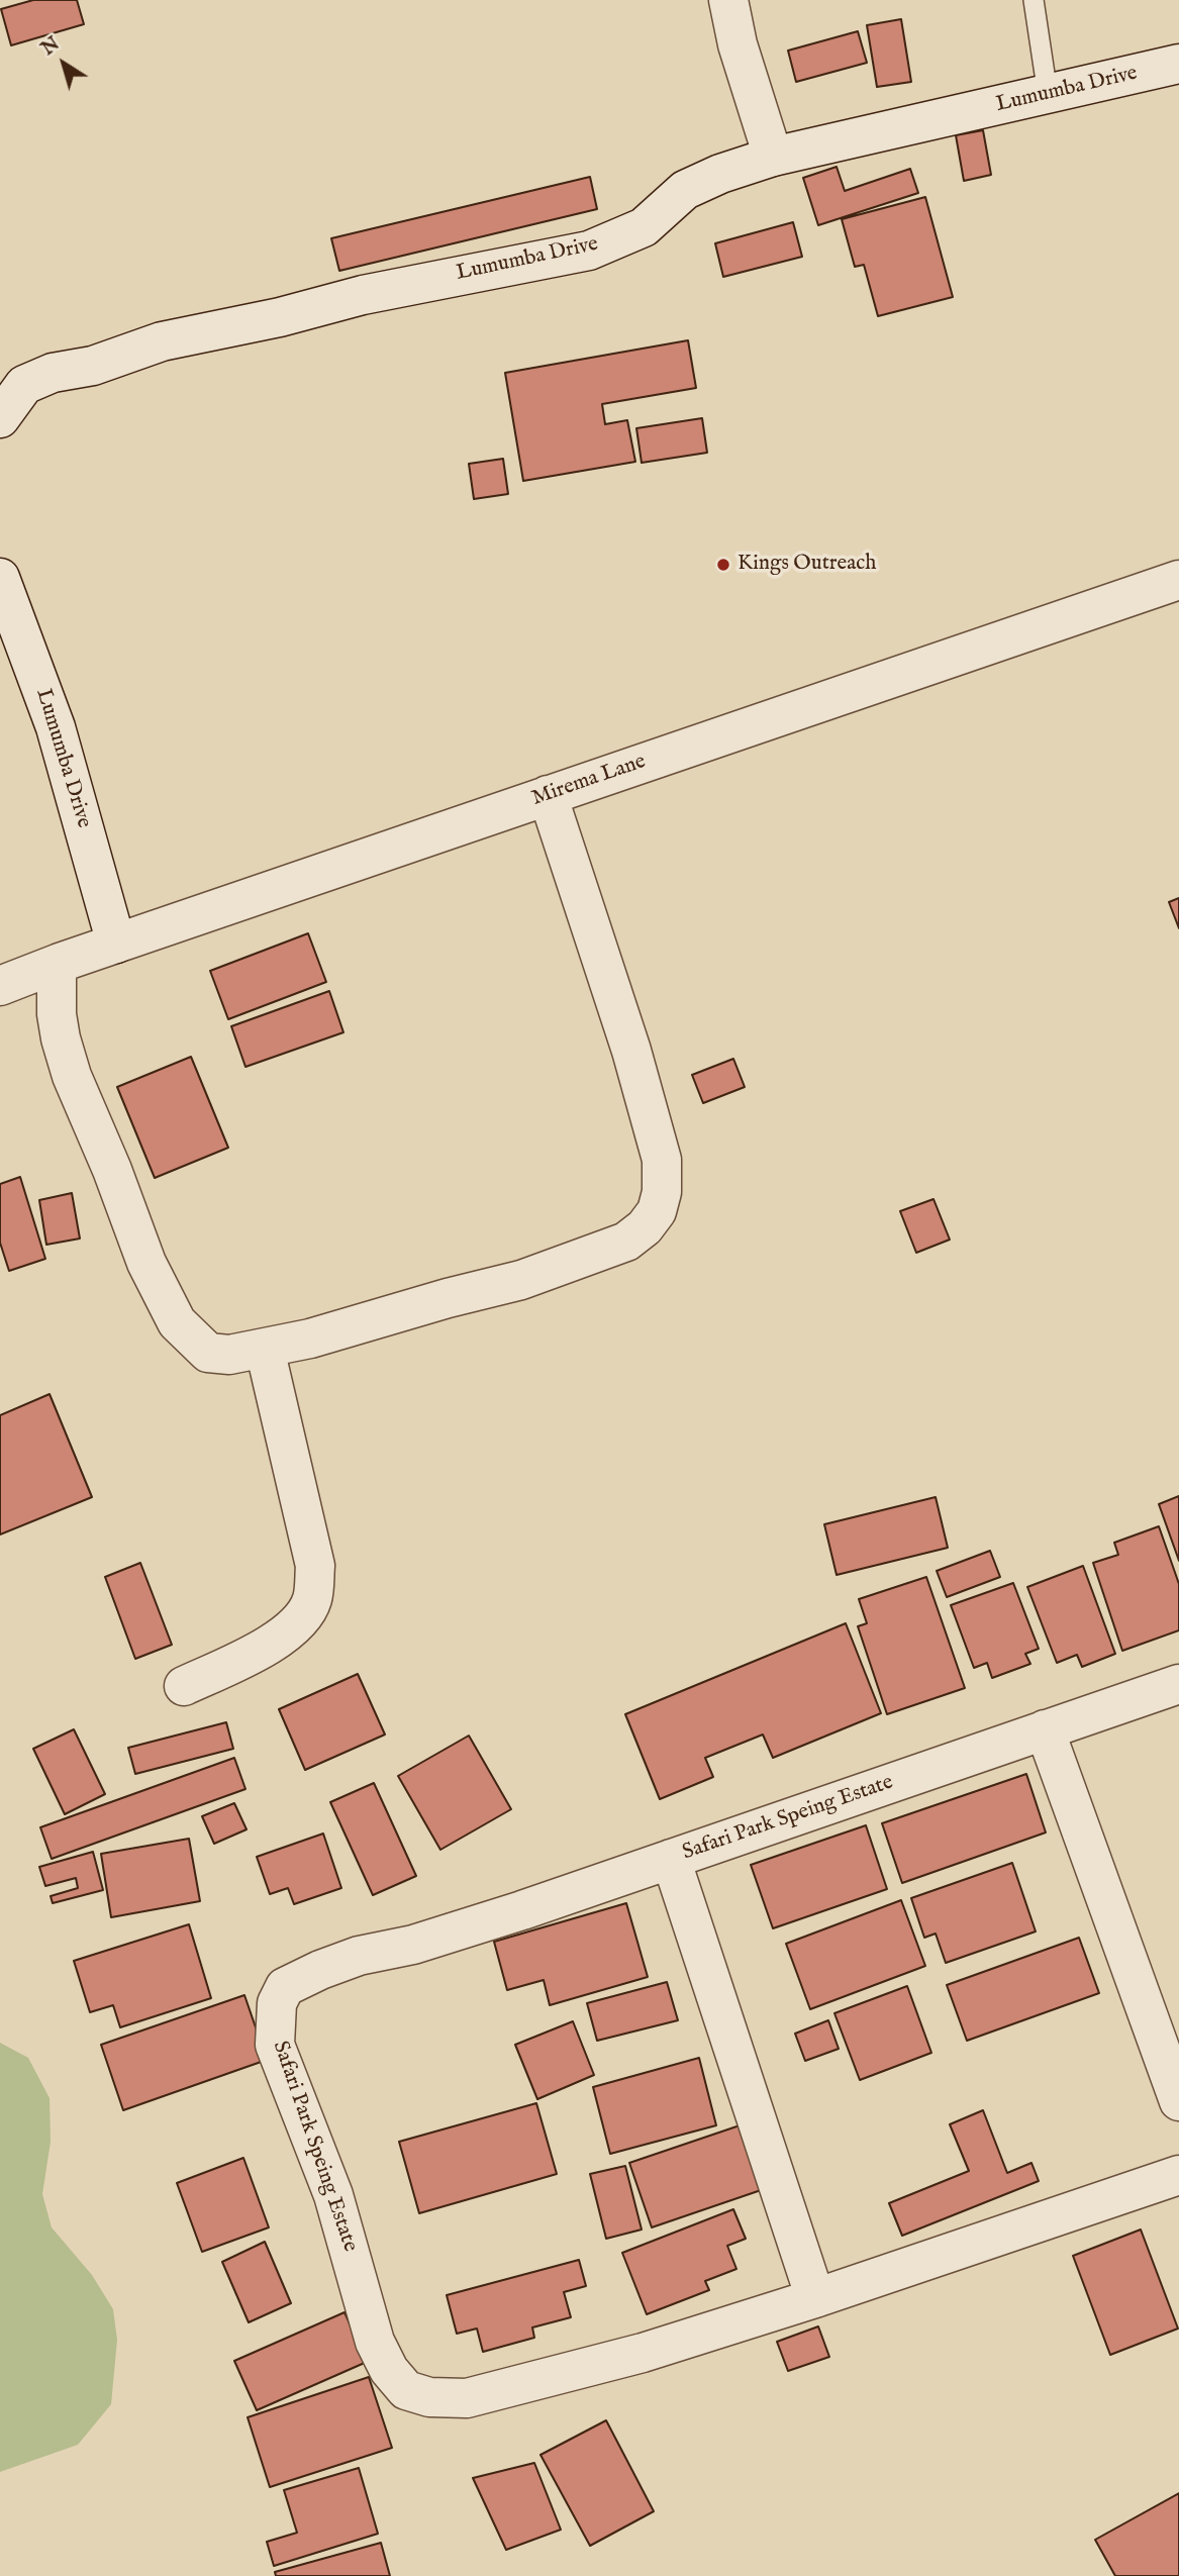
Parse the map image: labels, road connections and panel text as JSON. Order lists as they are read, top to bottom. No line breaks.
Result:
{"streets":{"street":["Lumumba Drive","Mirema Lane","Safari Park Speing Estate"]},"crossings":[["Lumumba Drive","Mirema Lane"]],"places":["Kings Outreach"],"north":"top left"}
